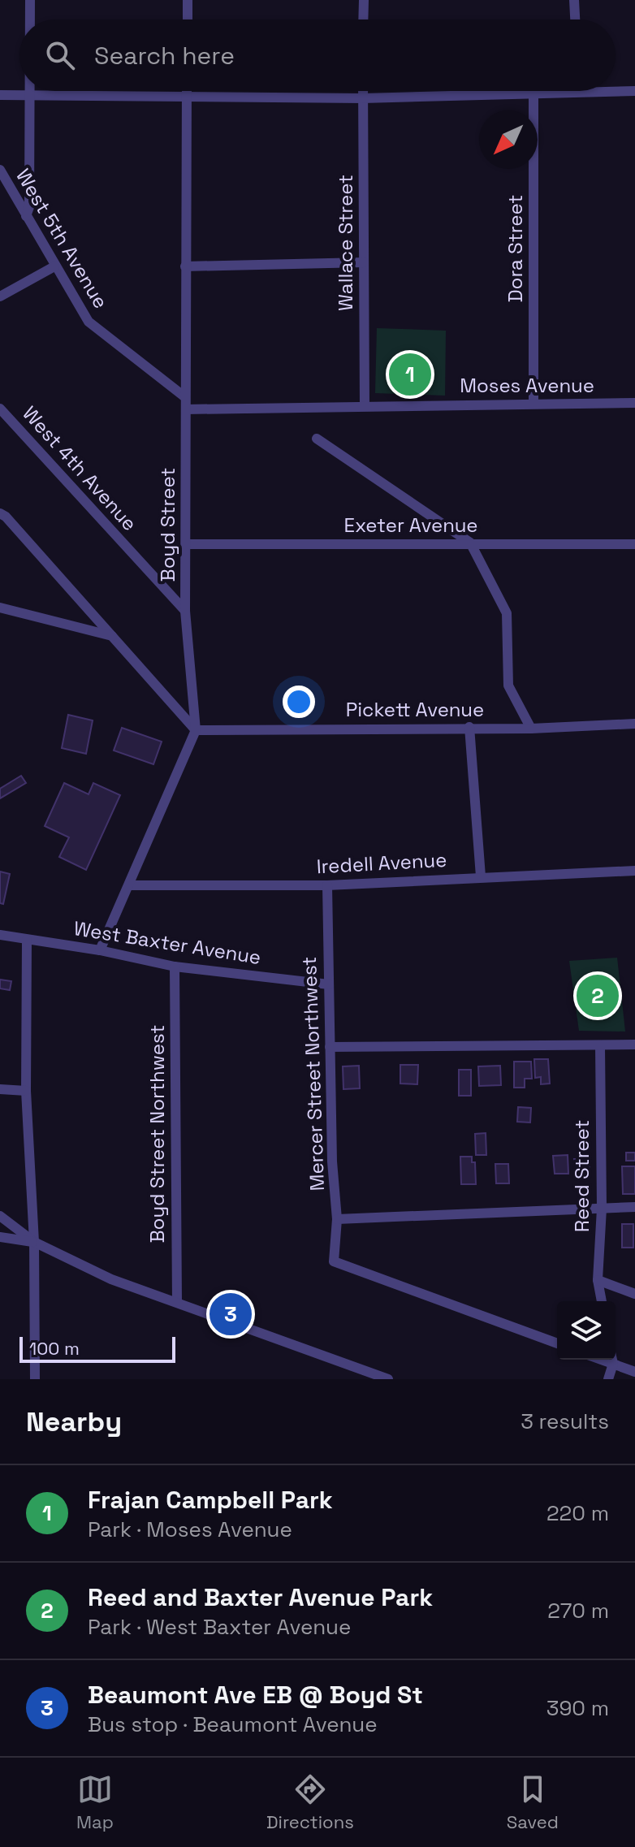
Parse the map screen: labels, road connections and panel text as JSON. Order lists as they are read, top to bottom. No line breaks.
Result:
{"streets":{"street":["West 5th Avenue","Wallace Street","Dora Street","Moses Avenue","West 4th Avenue","Boyd Street","Exeter Avenue","Pickett Avenue","Iredell Avenue","West Baxter Avenue","Mercer Street Northwest","Boyd Street Northwest","Reed Street"]},"crossings":[["West 5th Avenue","Boyd Street"],["Wallace Street","Moses Avenue"],["Dora Street","Moses Avenue"],["Moses Avenue","Boyd Street"],["West 4th Avenue","Boyd Street"],["Boyd Street","Exeter Avenue"],["Boyd Street","Pickett Avenue"],["Boyd Street","Iredell Avenue"],["Boyd Street","West Baxter Avenue"],["Iredell Avenue","Mercer Street Northwest"],["West Baxter Avenue","Mercer Street Northwest"],["West Baxter Avenue","Boyd Street Northwest"]],"scale_bar":"100 m","north":"bottom left","page":{"search":"Search here","pins":["1","2","3"],"scale":"100 m","heading":["Nearby","3 results"],"list":[{"mark":"1","name":"Frajan Campbell Park","note":"Park · Moses Avenue","value":"220 m"},{"mark":"2","name":"Reed and Baxter Avenue Park","note":"Park · West Baxter Avenue","value":"270 m"},{"mark":"3","name":"Beaumont Ave EB @ Boyd St","note":"Bus stop · Beaumont Avenue","value":"390 m"}],"nav":["Map","Directions","Saved"]}}
